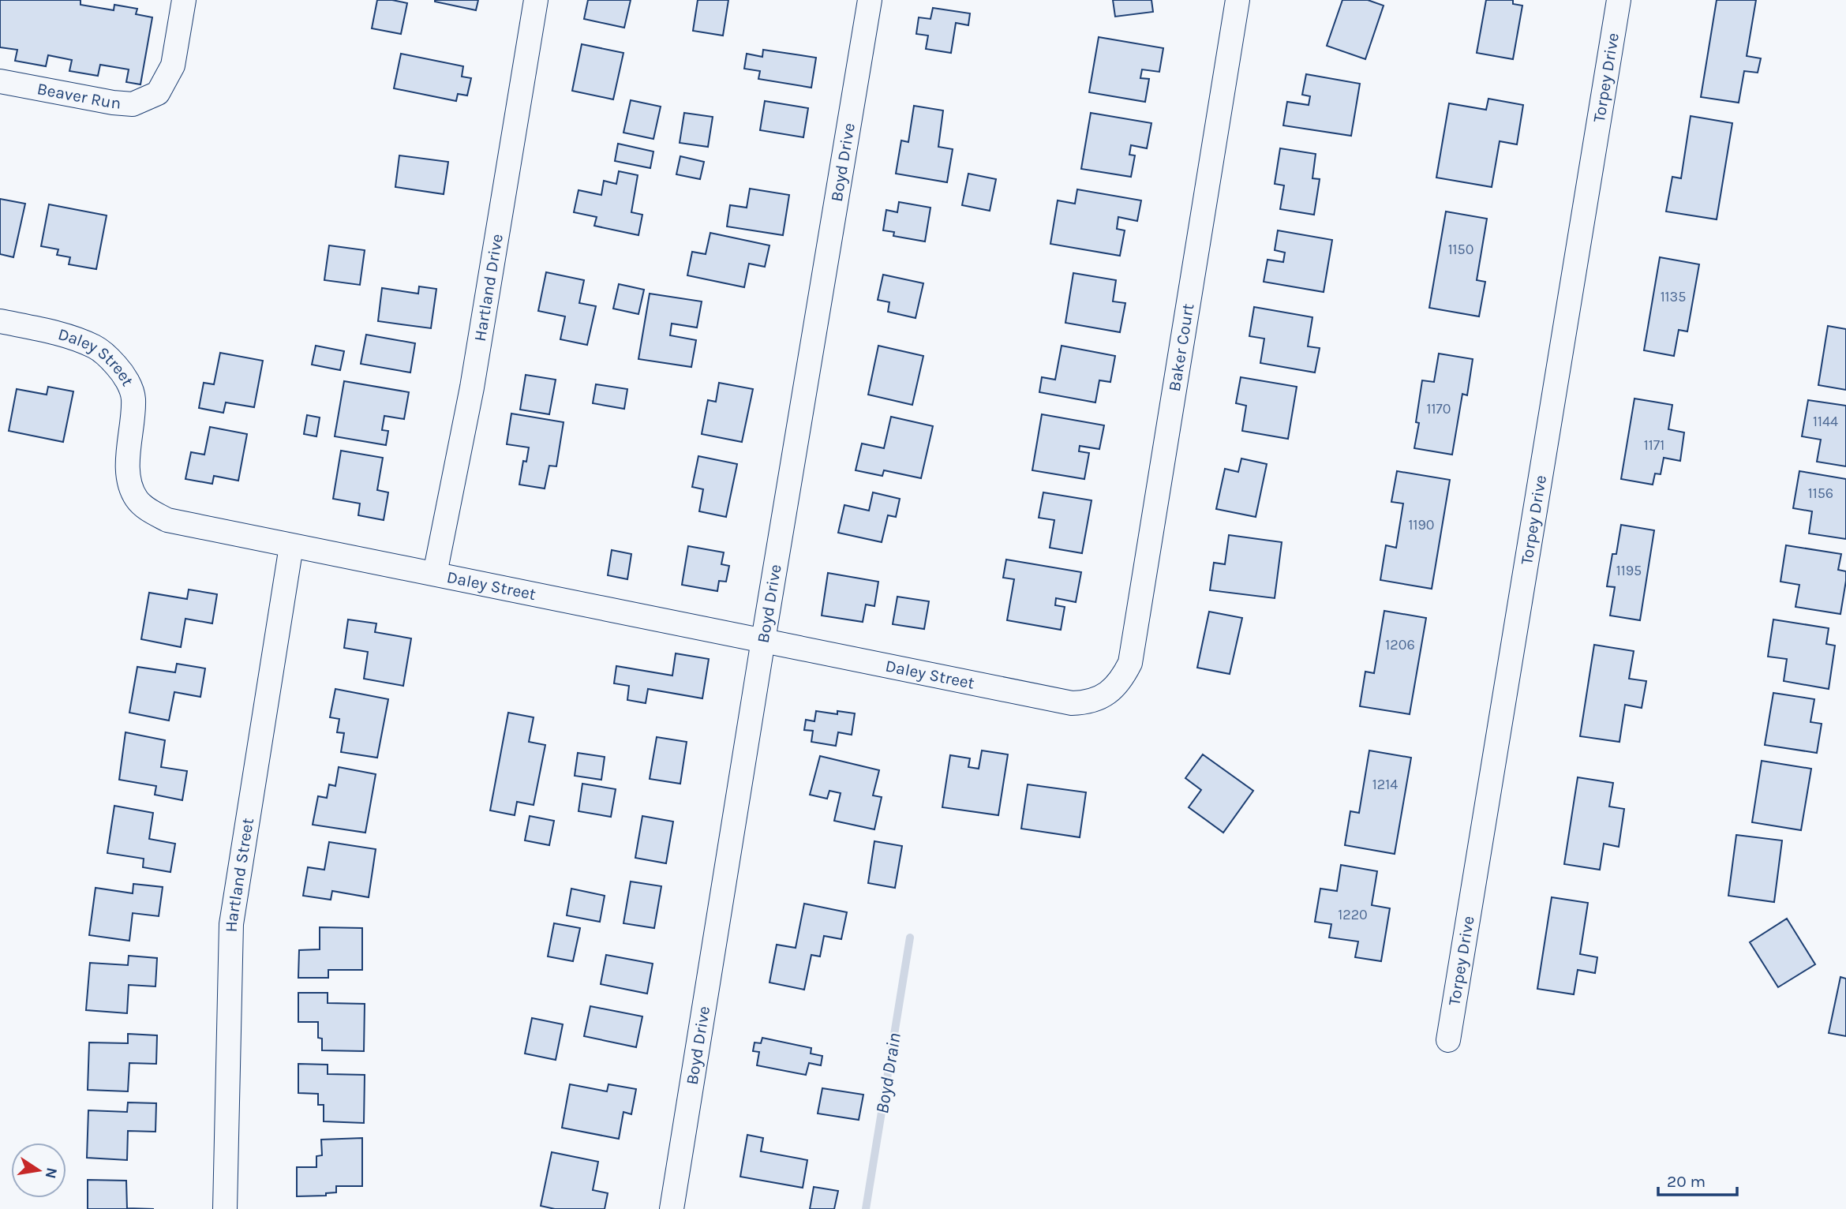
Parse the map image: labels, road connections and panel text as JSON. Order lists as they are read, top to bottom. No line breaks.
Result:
{"streets":{"street":["Torpey Drive","Beaver Run","Boyd Drive","Hartland Drive","Baker Court","Daley Street","Hartland Street"]},"crossings":[["Boyd Drive","Daley Street"],["Hartland Drive","Daley Street"],["Baker Court","Daley Street"],["Daley Street","Hartland Street"]],"water":["Boyd Drain"],"house_numbers":["1150","1135","1170","1144","1171","1156","1190","1195","1206","1214","1220"],"scale_bar":"20 m","north":"right"}
